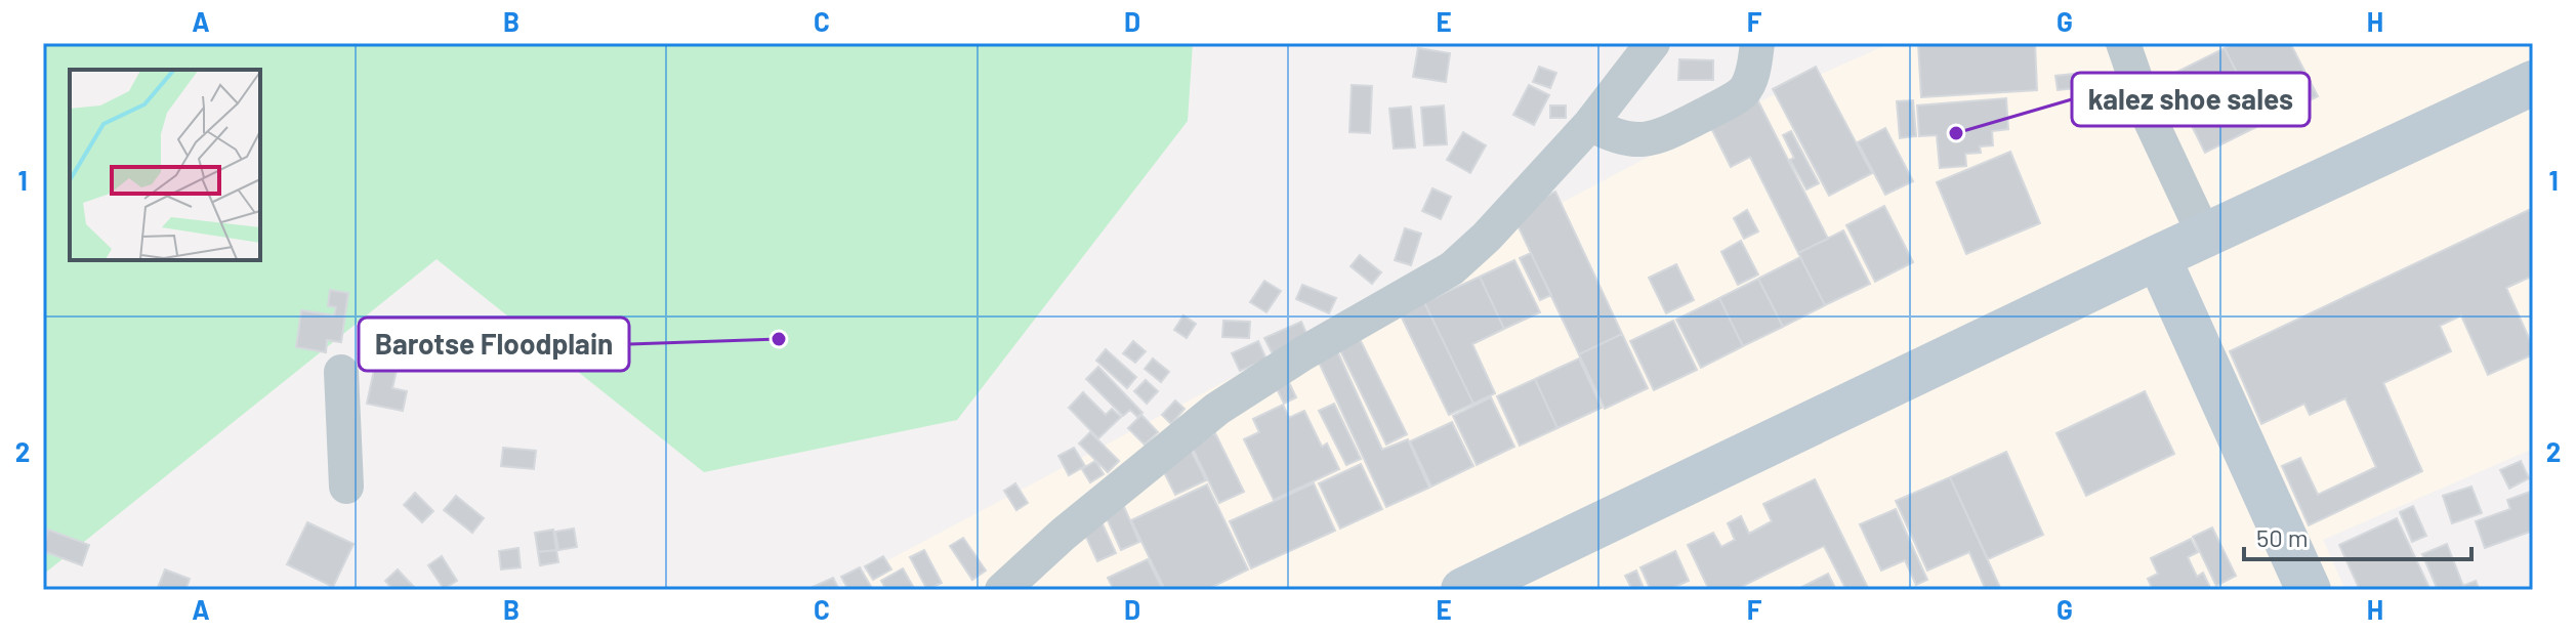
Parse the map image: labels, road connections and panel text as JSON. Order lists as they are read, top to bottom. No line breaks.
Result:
{"places":["kalez shoe sales","Barotse Floodplain"],"scale_bar":"50 m","grid":{"columns":["A","B","C","D","E","F","G","H"],"rows":["1","2"]}}
